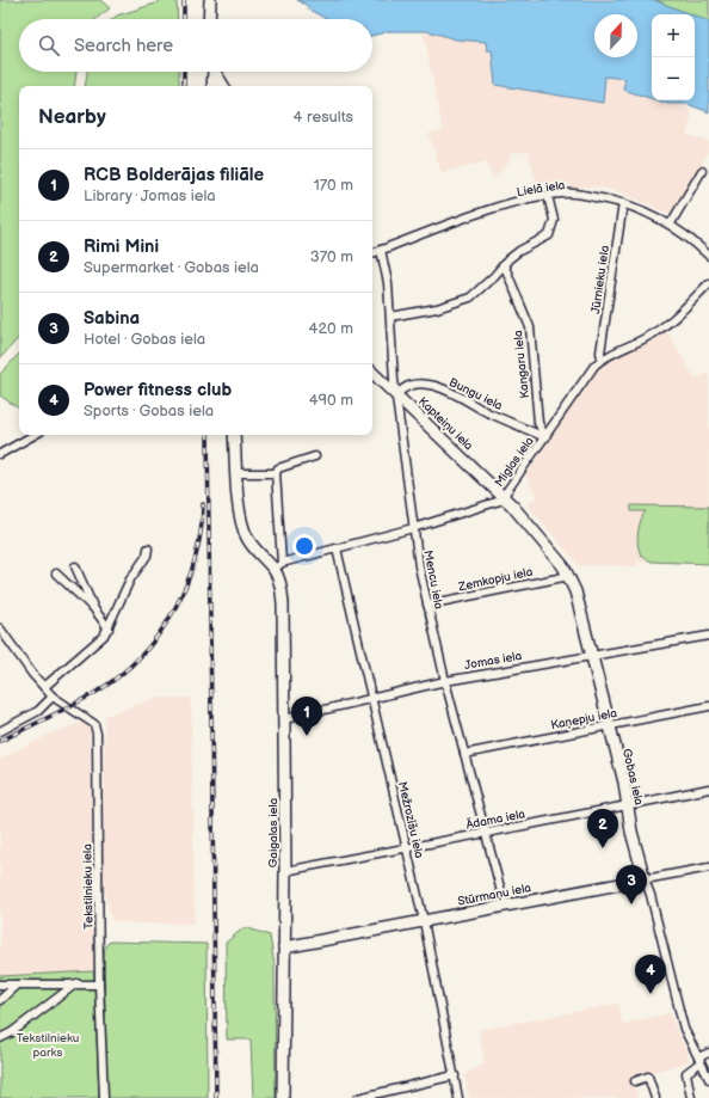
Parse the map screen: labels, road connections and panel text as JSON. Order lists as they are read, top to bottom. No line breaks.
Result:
{"streets":{"street":["Lielā iela","Jūrnieku iela","Kangaru iela","Bungu iela","Kapteiņu iela","Miglas iela","Zemkopju iela","Mencu iela","Jomas iela","Kaņepju iela","Gobas iela","Ādama iela","Mežrozīšu iela","Gaigalas iela","Tekstilnieku iela","Stūrmaņu iela"]},"crossings":[["Lielā iela","Jūrnieku iela"],["Lielā iela","Mencu iela"],["Jūrnieku iela","Miglas iela"],["Kangaru iela","Bungu iela"],["Kangaru iela","Miglas iela"],["Bungu iela","Kapteiņu iela"],["Bungu iela","Miglas iela"],["Bungu iela","Mencu iela"],["Kapteiņu iela","Miglas iela"],["Kapteiņu iela","Mencu iela"],["Kapteiņu iela","Gobas iela"],["Miglas iela","Mencu iela"],["Miglas iela","Gobas iela"],["Miglas iela","Mežrozīšu iela"],["Miglas iela","Gaigalas iela"],["Zemkopju iela","Mencu iela"],["Zemkopju iela","Gobas iela"],["Mencu iela","Jomas iela"],["Mencu iela","Kaņepju iela"],["Mencu iela","Ādama iela"],["Mencu iela","Stūrmaņu iela"],["Jomas iela","Gobas iela"],["Jomas iela","Mežrozīšu iela"],["Jomas iela","Gaigalas iela"],["Kaņepju iela","Gobas iela"],["Gobas iela","Ādama iela"],["Gobas iela","Stūrmaņu iela"],["Ādama iela","Mežrozīšu iela"],["Ādama iela","Gaigalas iela"],["Mežrozīšu iela","Stūrmaņu iela"],["Gaigalas iela","Stūrmaņu iela"]],"parks":["Tekstilnieku parks"],"north":"top","page":{"map_buttons":["+","−"],"search":"Search here","heading":["Nearby","4 results"],"list":[{"mark":"1","name":"RCB Bolderājas filiāle","note":"Library · Jomas iela","value":"170 m"},{"mark":"2","name":"Rimi Mini","note":"Supermarket · Gobas iela","value":"370 m"},{"mark":"3","name":"Sabina","note":"Hotel · Gobas iela","value":"420 m"},{"mark":"4","name":"Power fitness club","note":"Sports · Gobas iela","value":"490 m"}],"pins":["1","2","3","4"]}}
